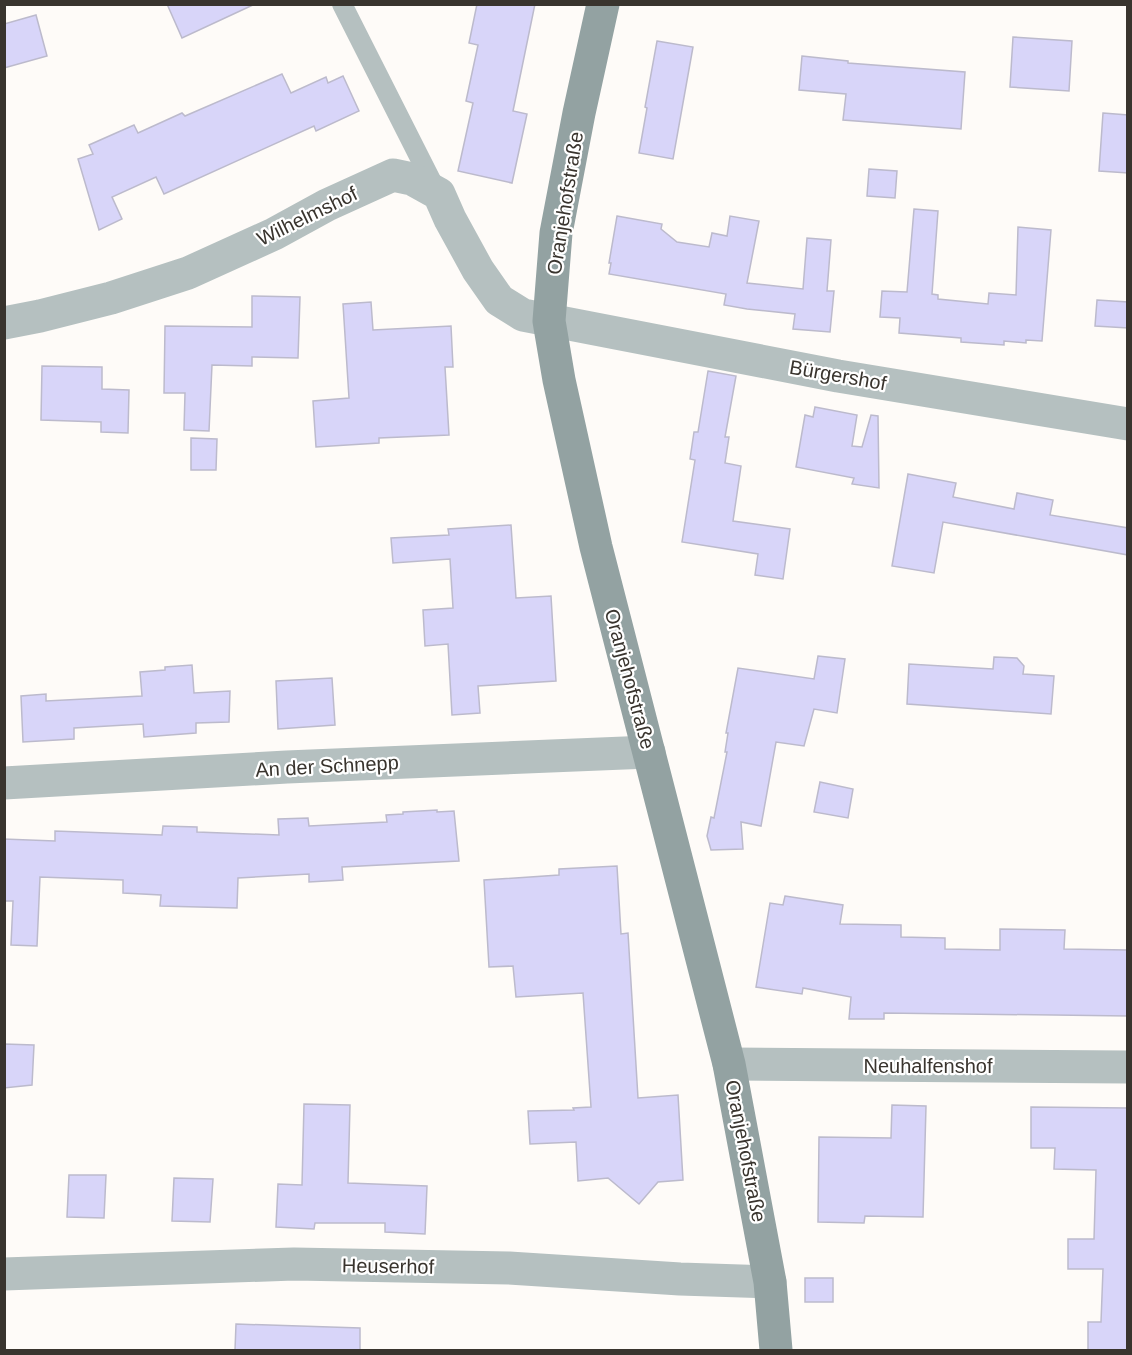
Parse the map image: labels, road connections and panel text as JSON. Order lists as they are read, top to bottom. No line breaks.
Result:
{"streets":{"street":["Oranjehofstraße","Wilhelmshof","Bürgershof","An der Schnepp","Neuhalfenshof","Heuserhof"]},"crossings":[["Oranjehofstraße","Bürgershof"],["Oranjehofstraße","An der Schnepp"],["Oranjehofstraße","Neuhalfenshof"],["Oranjehofstraße","Heuserhof"]]}
